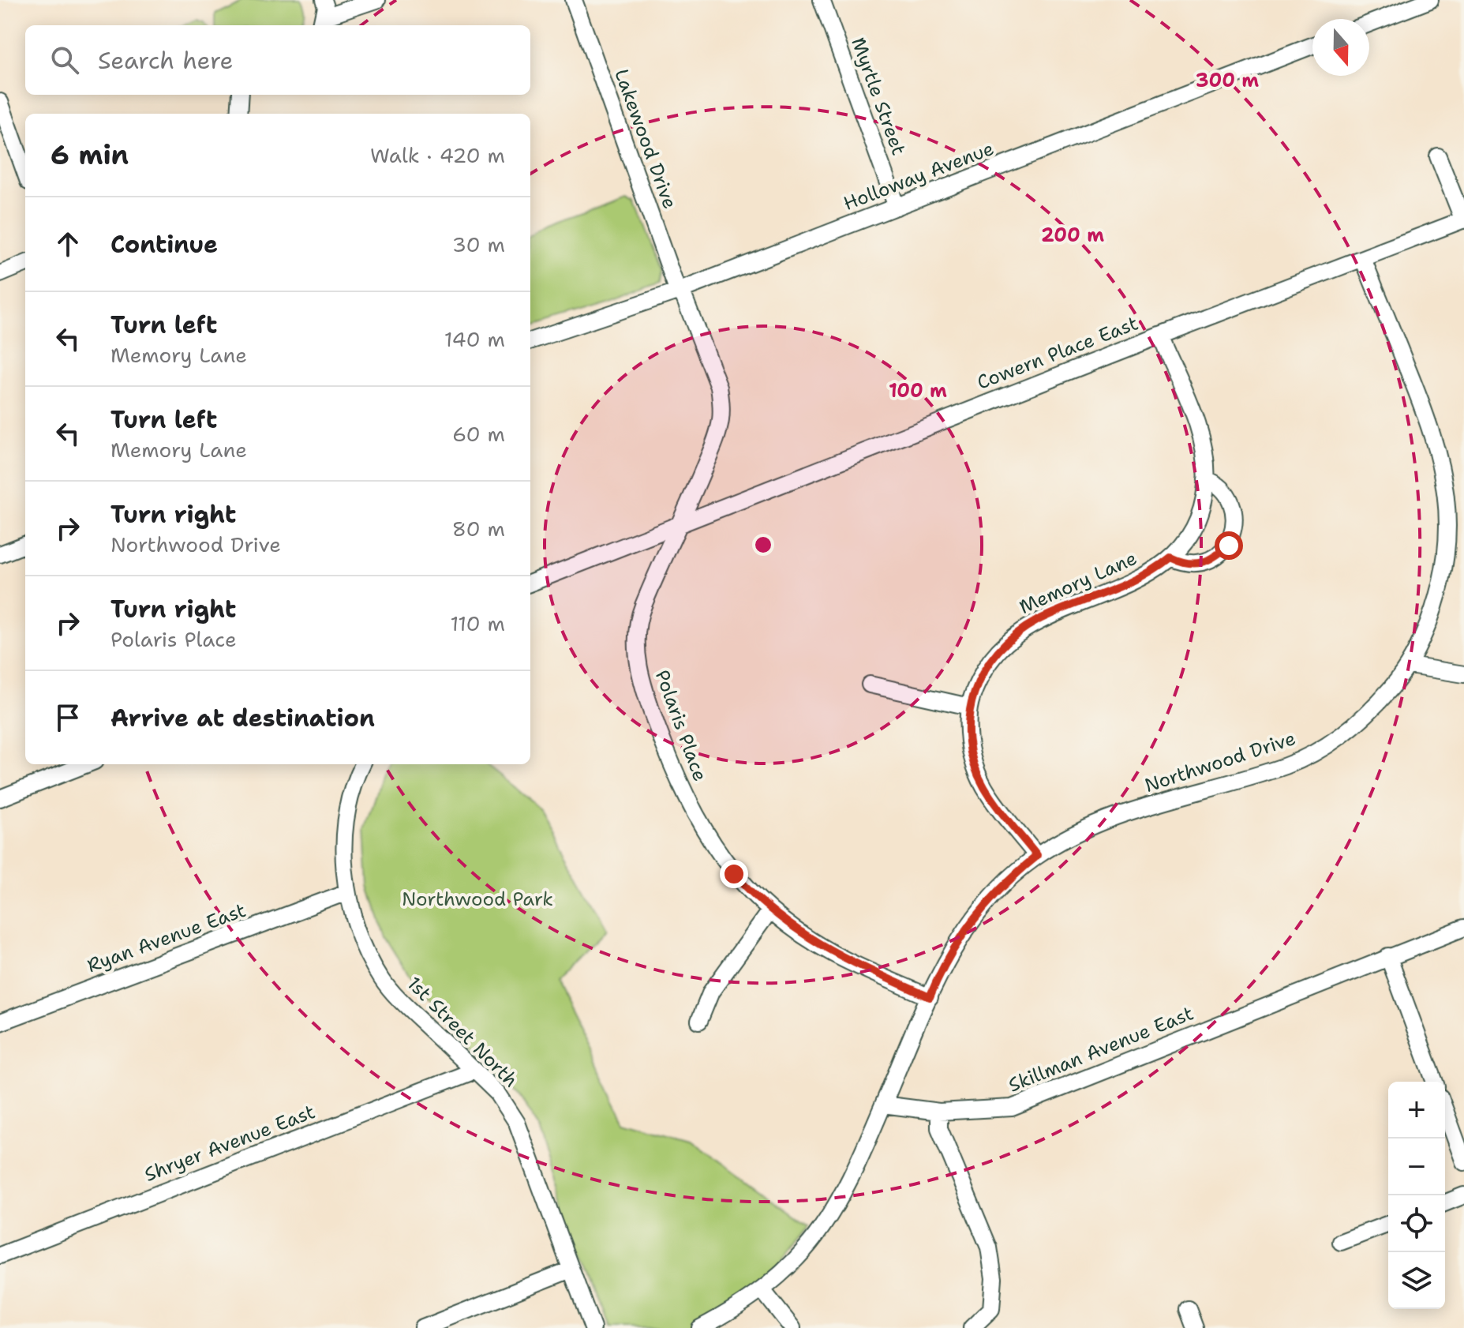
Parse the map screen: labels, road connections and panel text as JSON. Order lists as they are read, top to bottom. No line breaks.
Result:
{"streets":{"street":["Myrtle Street","Lakewood Drive","Holloway Avenue","Cowern Place East","Memory Lane","Polaris Place","Northwood Drive","Ryan Avenue East","1st Street North","Skillman Avenue East","Shryer Avenue East"]},"crossings":[["Myrtle Street","Holloway Avenue"],["Lakewood Drive","Holloway Avenue"],["Lakewood Drive","Polaris Place"],["Holloway Avenue","Polaris Place"],["Cowern Place East","Memory Lane"],["Cowern Place East","Polaris Place"],["Cowern Place East","Northwood Drive"],["Memory Lane","Northwood Drive"],["Polaris Place","Northwood Drive"],["Northwood Drive","Skillman Avenue East"],["Ryan Avenue East","1st Street North"],["1st Street North","Shryer Avenue East"]],"parks":["Northwood Park"],"north":"bottom","page":{"search":"Search here","heading":["6 min","Walk · 420 m"],"list":[["Continue","30 m"],["Turn left","Memory Lane","140 m"],["Turn left","Memory Lane","60 m"],["Turn right","Northwood Drive","80 m"],["Turn right","Polaris Place","110 m"],"Arrive at destination"],"map_buttons":["+","−"]},"rings":["300 m","200 m","100 m"]}
